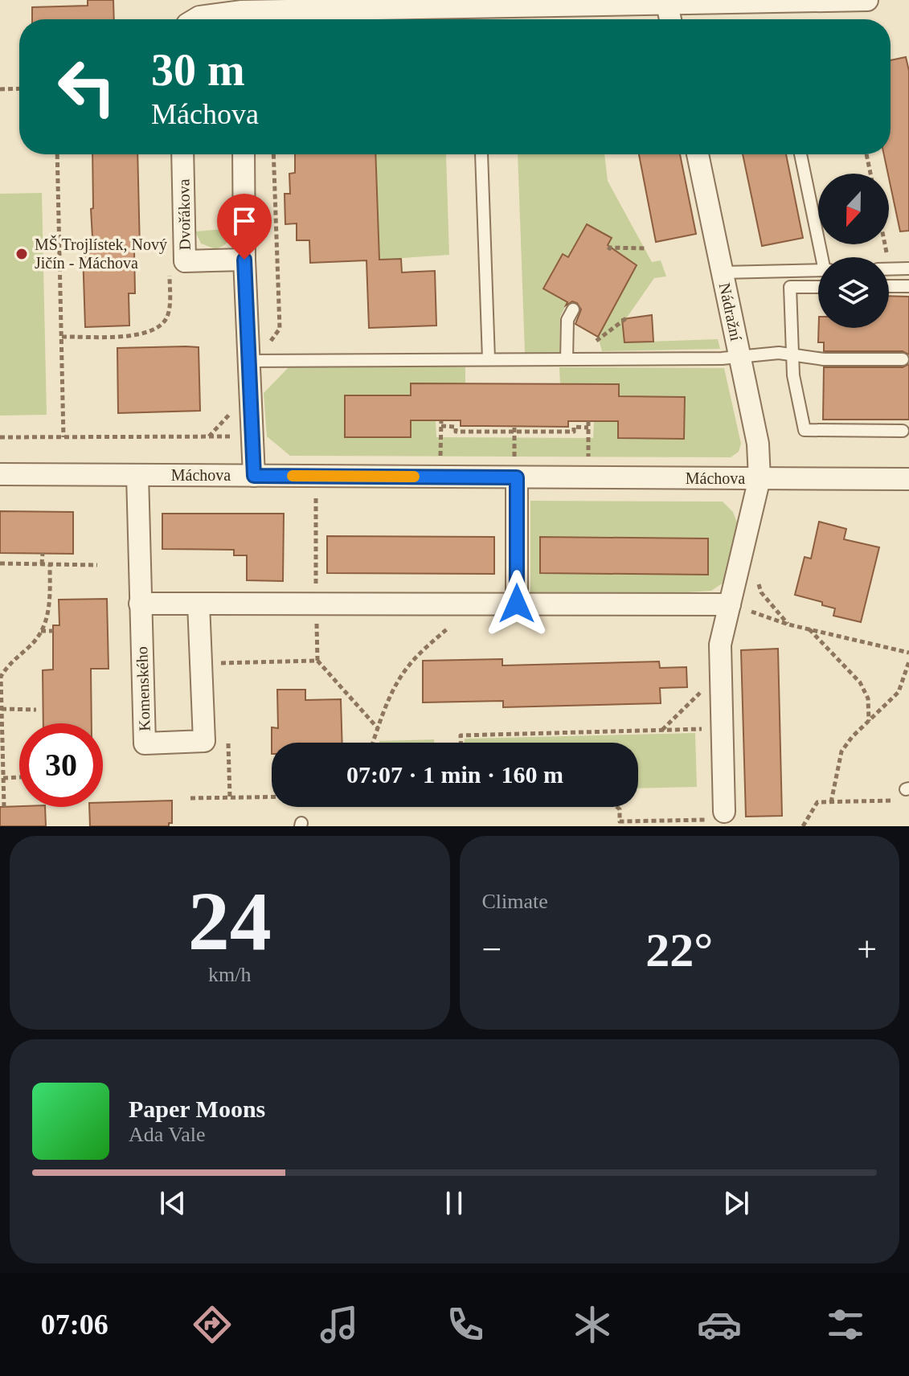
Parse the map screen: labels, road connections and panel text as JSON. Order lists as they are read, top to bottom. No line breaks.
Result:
{"streets":{"street":["Dvořákova","Nádražní","Máchova","Komenského"]},"crossings":[["Nádražní","Máchova"],["Máchova","Komenského"]],"places":["MŠ Trojlístek, Nový Jičín - Máchova"],"north":"bottom","page":{"turn":["30 m","Máchova"],"limit":"30","trip":"07:07 · 1 min · 160 m","tile":[["24","km/h"],"Climate"],"heat":["−","22°","+"],"song":["Paper Moons","Ada Vale"],"tabs":"07:06"}}
